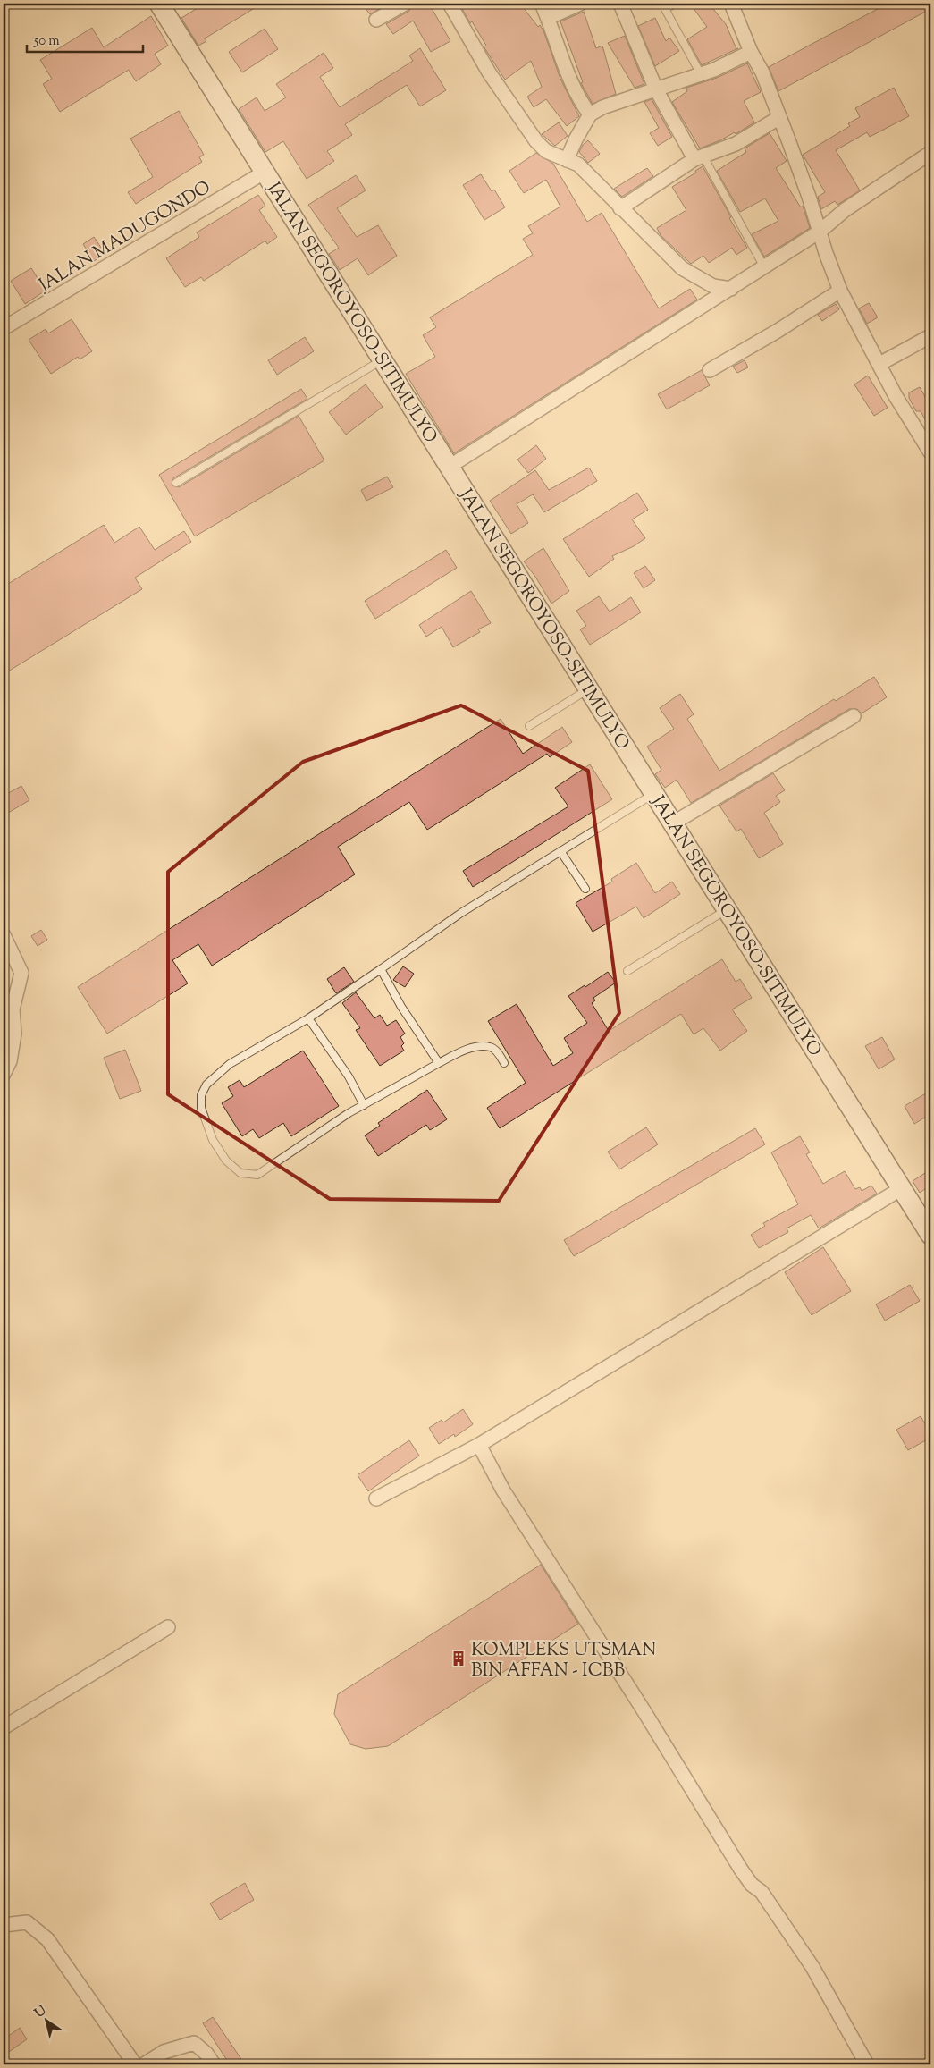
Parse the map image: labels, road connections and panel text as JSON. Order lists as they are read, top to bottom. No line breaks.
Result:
{"streets":{"main road":["JALAN SEGOROYOSO-SITIMULYO"],"street":["JALAN MADUGONDO"]},"crossings":[["JALAN MADUGONDO","JALAN SEGOROYOSO-SITIMULYO"]],"places":{"building":["KOMPLEKS UTSMAN BIN AFFAN - ICBB"]},"scale_bar":"50 m","north":"top left"}
